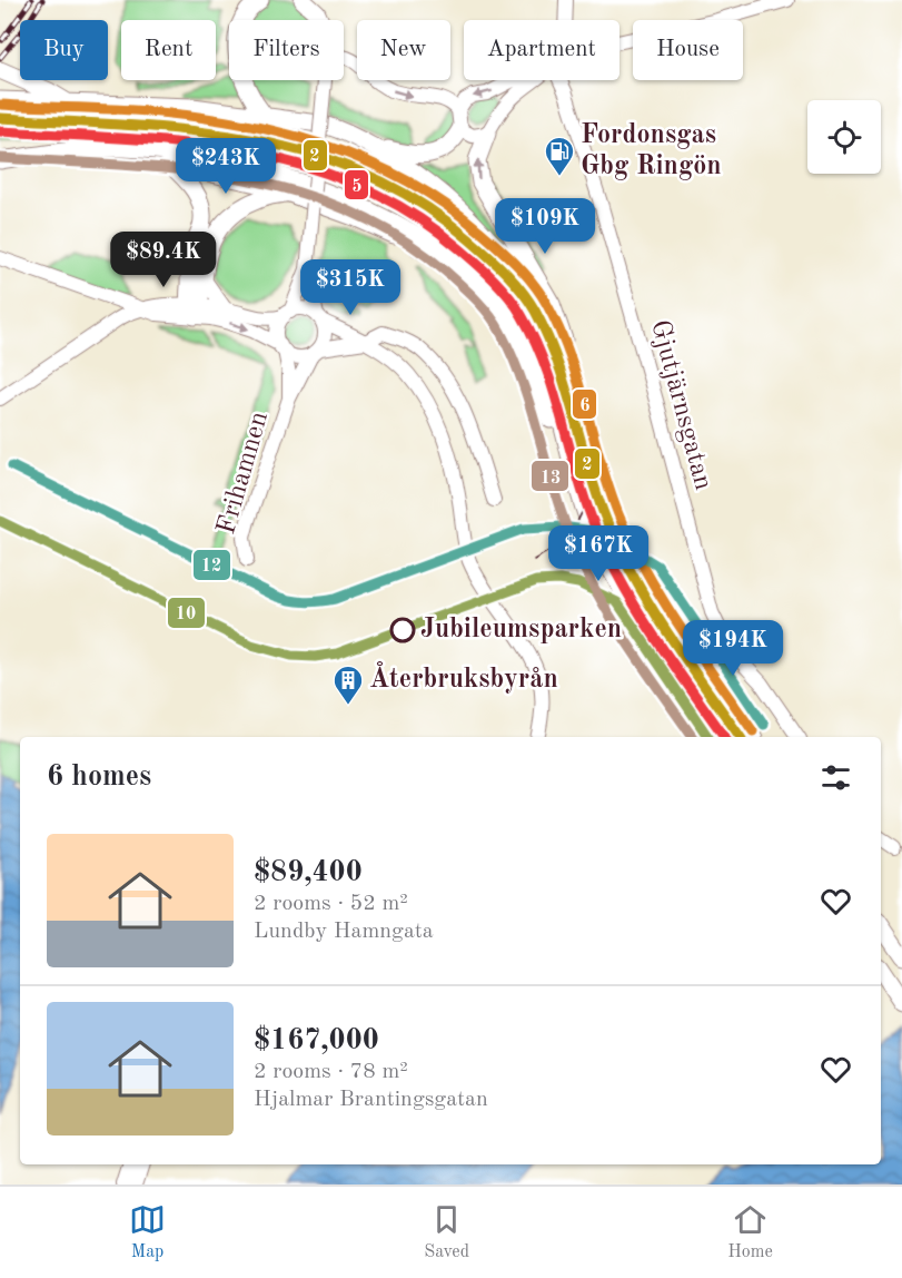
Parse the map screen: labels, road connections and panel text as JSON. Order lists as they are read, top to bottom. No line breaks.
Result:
{"streets":{"street":["Gjutjärnsgatan","Frihamnen"]},"places":{"fuel station":["Fordonsgas Gbg Ringön"],"other":["Jubileumsparken"],"building":["Återbruksbyrån"]},"lines":["tram line 6","tram line 2","transit line 5","transit line 13","transit line 12","transit line 10"],"page":{"chip":["Buy","Rent","Filters","New","Apartment","House"],"price":["$243K","$109K","$89.4K","$315K","$167K","$194K"],"heading":"6 homes","list":[{"name":"$89,400","note":"2 rooms · 52 m² · Lundby Hamngata"},{"name":"$167,000","note":"2 rooms · 78 m² · Hjalmar Brantingsgatan"}],"tabs":["Map","Saved","Home"]}}
